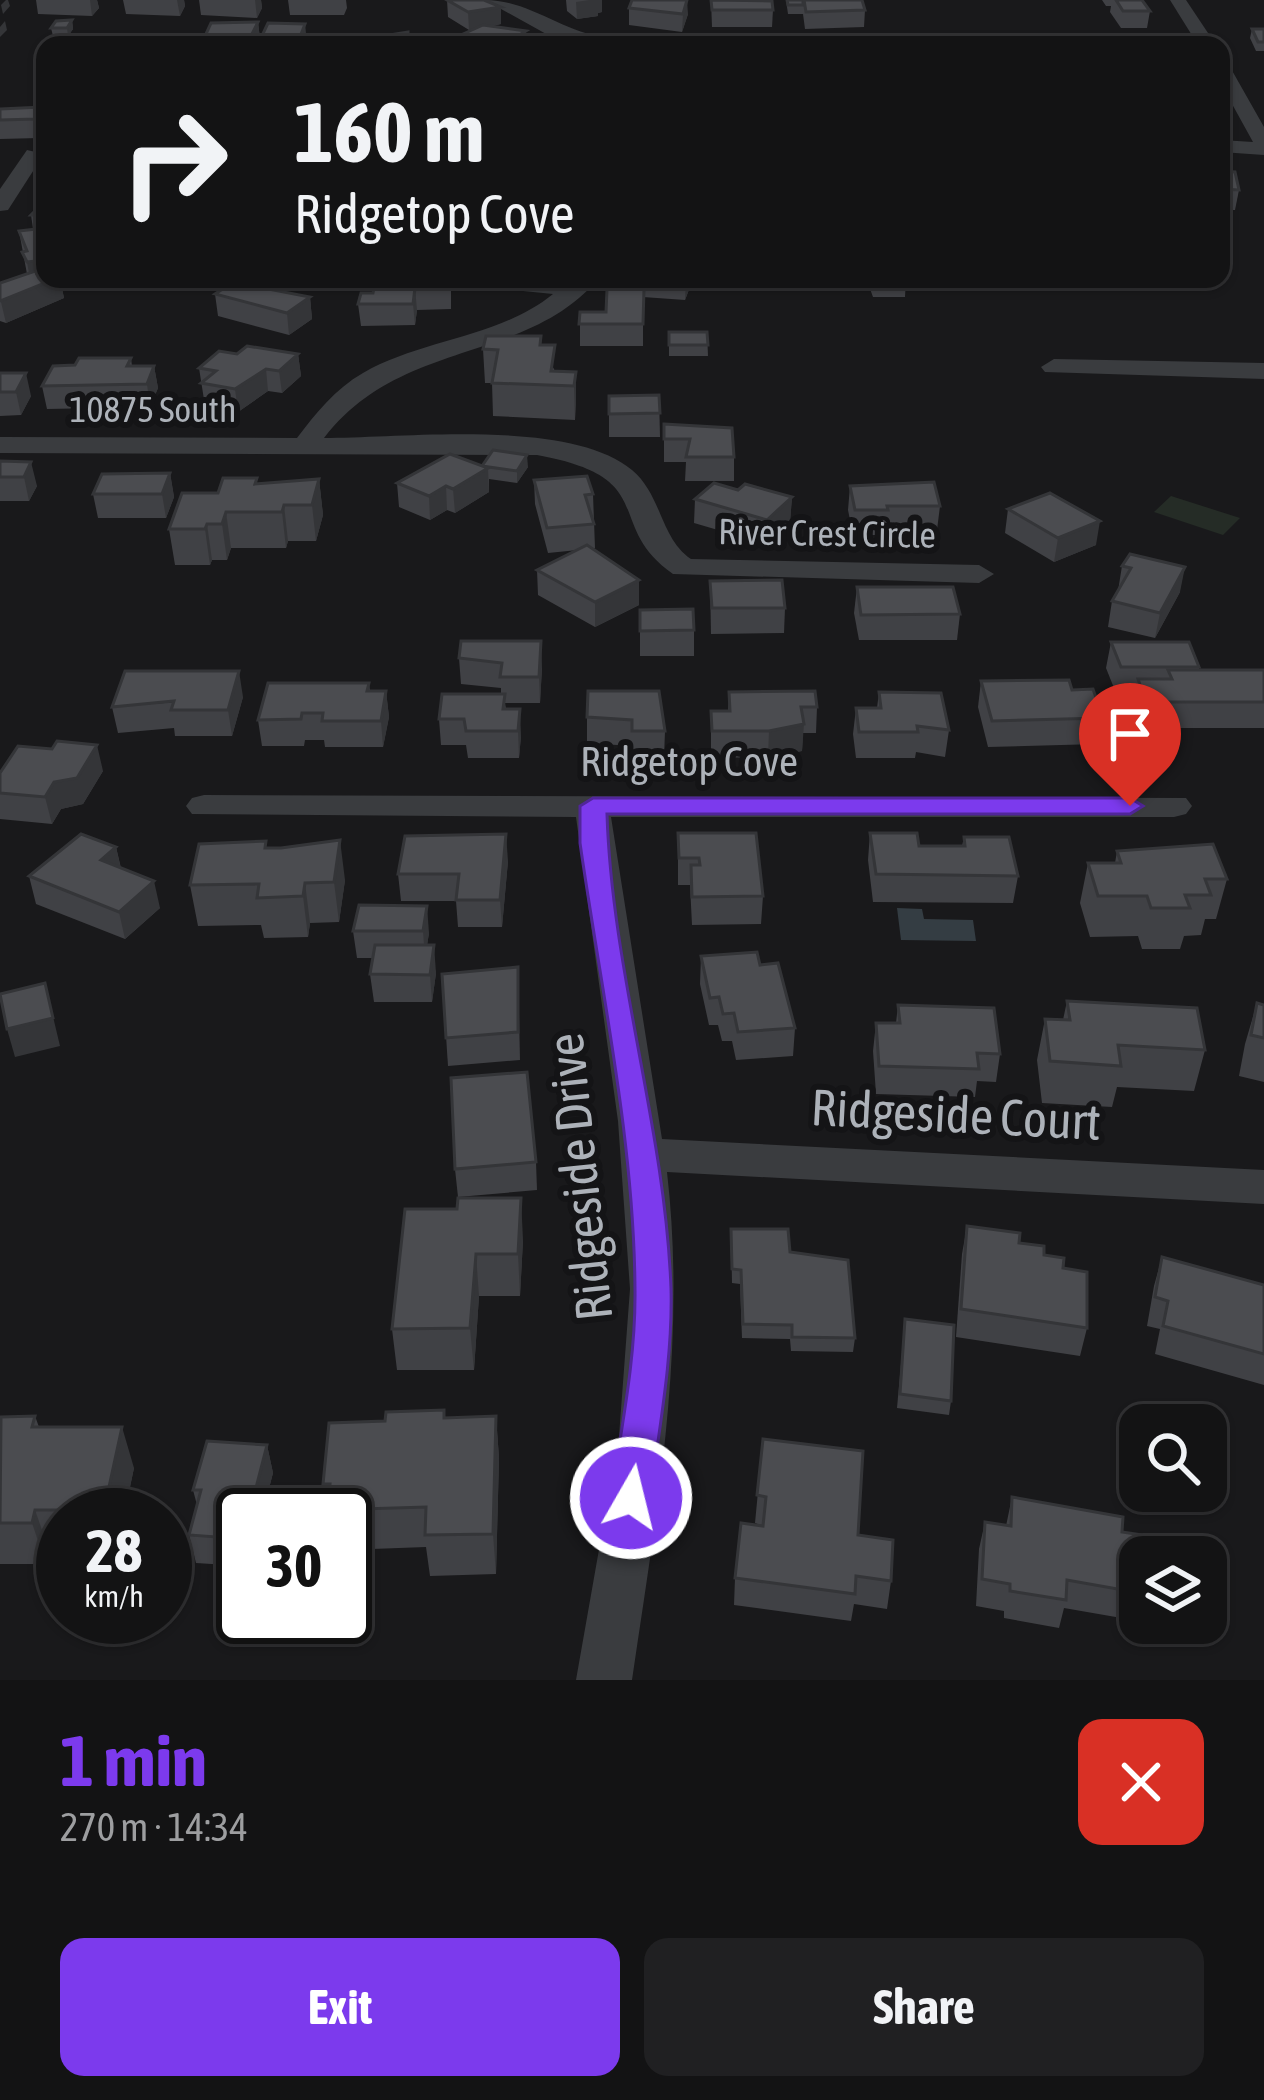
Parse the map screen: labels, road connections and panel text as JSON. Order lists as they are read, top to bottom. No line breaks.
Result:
{"streets":{"street":["10875 South","River Crest Circle","Ridgetop Cove","Ridgeside Court","Ridgeside Drive"]},"crossings":[["10875 South","River Crest Circle"],["Ridgetop Cove","Ridgeside Drive"],["Ridgeside Court","Ridgeside Drive"]],"page":{"turn":["160 m","Ridgetop Cove"],"speed":"28 km/h","limit":"30","heading":["1 min","270 m · 14:34"],"buttons":["Exit","Share"]}}
